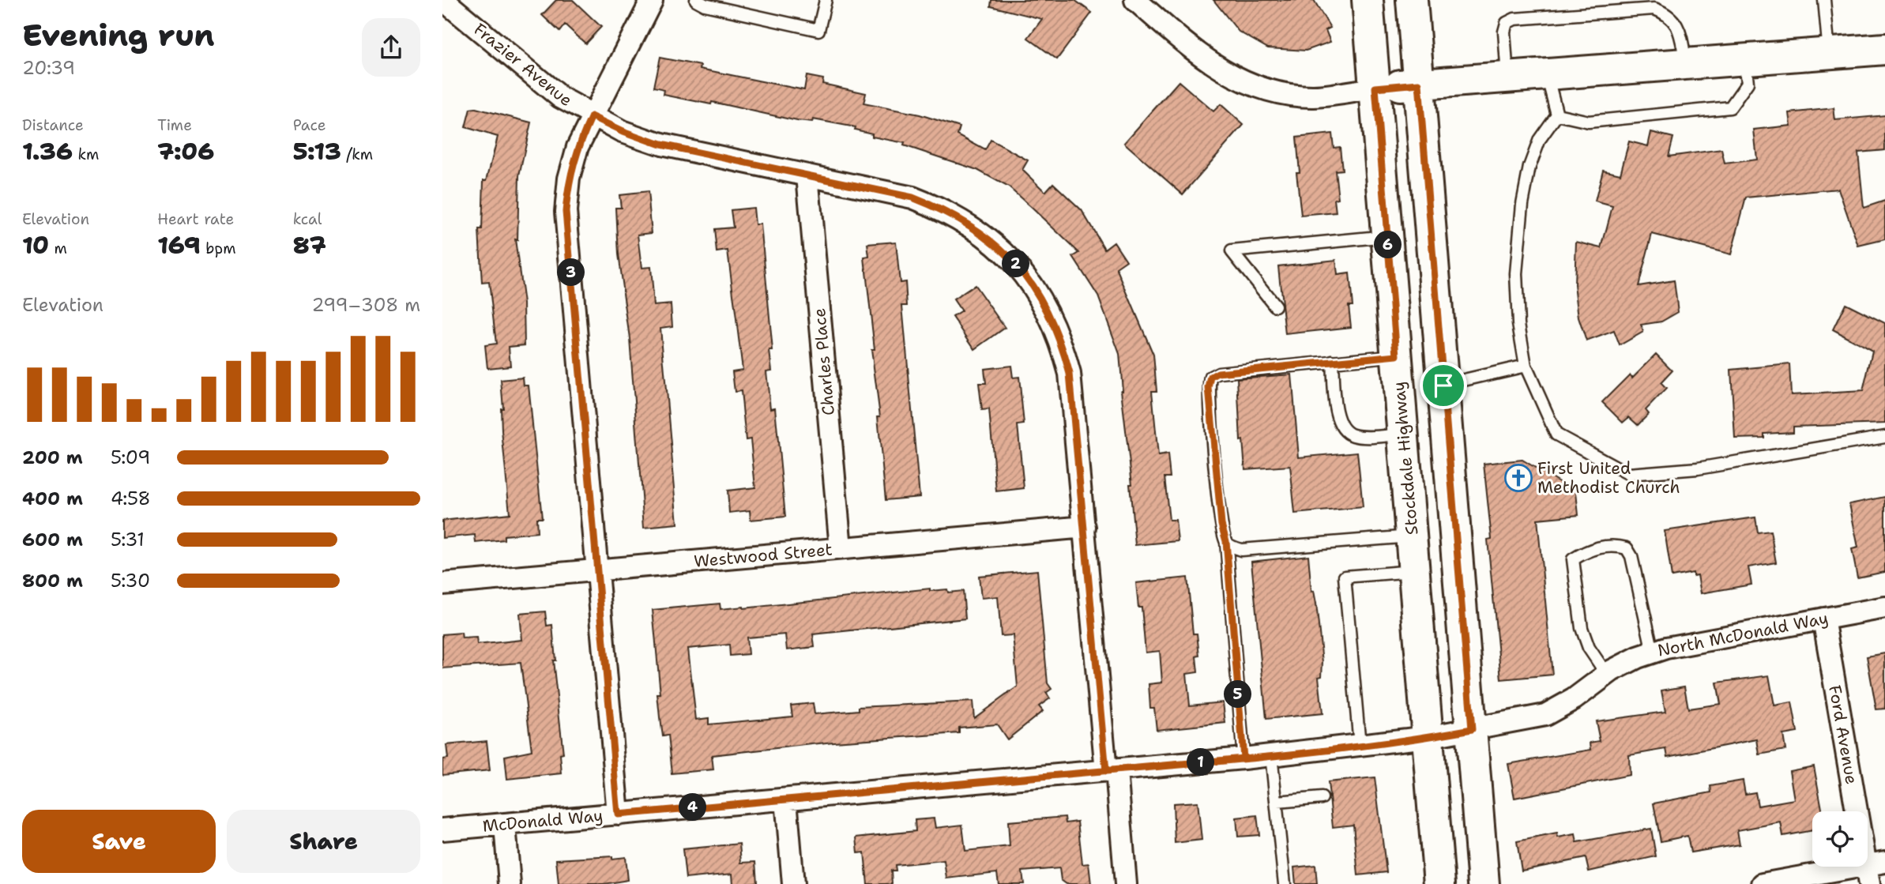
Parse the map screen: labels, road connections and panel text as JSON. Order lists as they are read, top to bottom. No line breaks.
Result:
{"streets":{"main road":["Stockdale Highway"],"street":["Frazier Avenue","Charles Place","Westwood Street","North McDonald Way","Ford Avenue","McDonald Way"]},"crossings":[["Frazier Avenue","Charles Place"],["Frazier Avenue","Westwood Street"],["Frazier Avenue","McDonald Way"],["Charles Place","Westwood Street"],["Stockdale Highway","North McDonald Way"],["Stockdale Highway","McDonald Way"],["North McDonald Way","Ford Avenue"],["North McDonald Way","McDonald Way"]],"places":{"church":["First United Methodist Church"]},"page":{"heading":["Evening run","20:39"],"stats":[["Distance","1.36 km"],["Time","7:06"],["Pace","5:13 /km"],["Elevation","10 m"],["Heart rate","169 bpm"],["kcal","87"]],"pins":["6","2","3","5","1","4"],"chart":["Elevation","299–308 m"],"list":[{"name":"200 m","note":"5:09"},{"name":"400 m","note":"4:58"},{"name":"600 m","note":"5:31"},{"name":"800 m","note":"5:30"}],"buttons":["Save","Share"]}}
